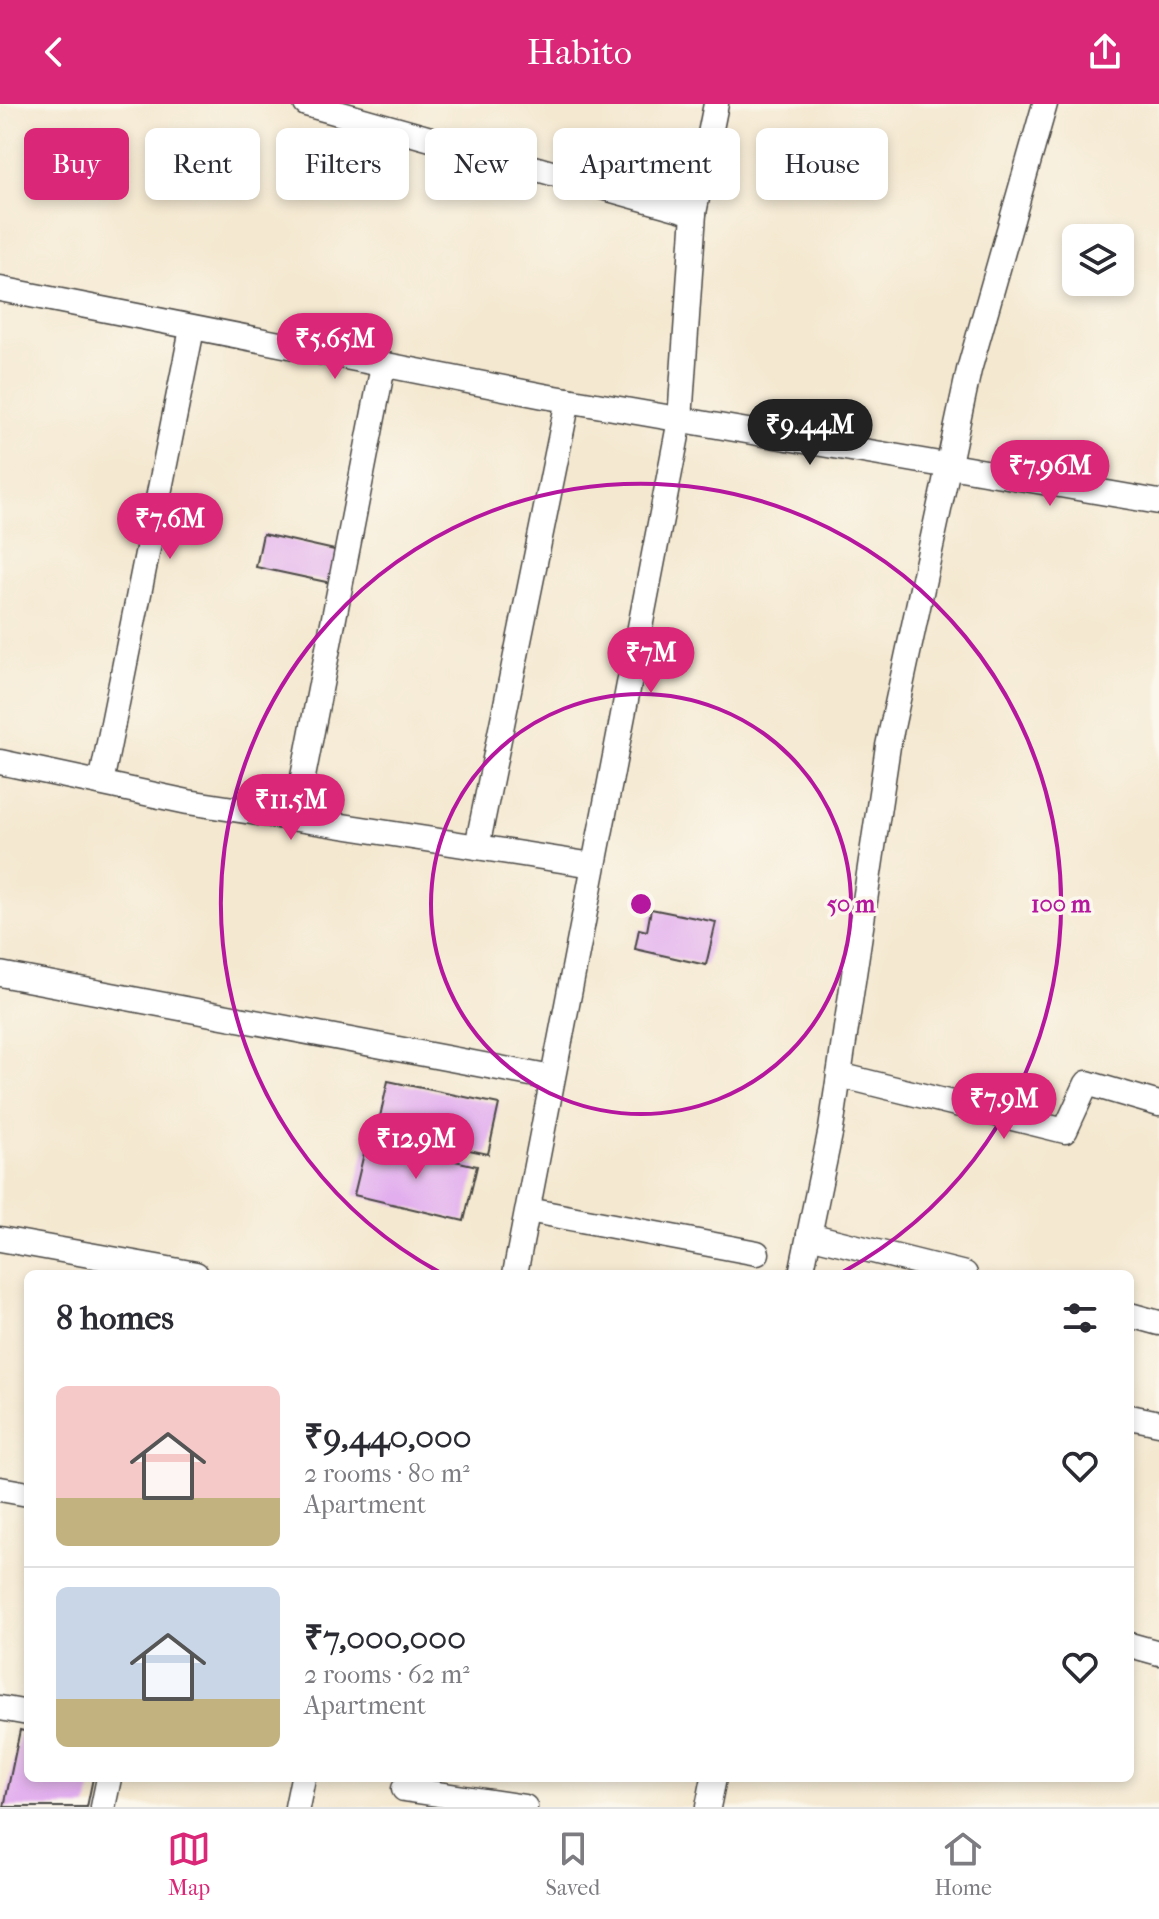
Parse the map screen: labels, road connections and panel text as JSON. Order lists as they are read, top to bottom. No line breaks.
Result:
{"page":{"header":"Habito","chip":["Buy","Rent","Filters","New","Apartment","House"],"price":["₹5.65M","₹9.44M","₹7.96M","₹7.6M","₹7M","₹11.5M","₹7.9M","₹12.9M"],"heading":"8 homes","list":[{"name":"₹9,440,000","note":"2 rooms · 80 m² · Apartment"},{"name":"₹7,000,000","note":"2 rooms · 62 m² · Apartment"}],"tabs":["Map","Saved","Home"]},"rings":["50 m","100 m"]}
